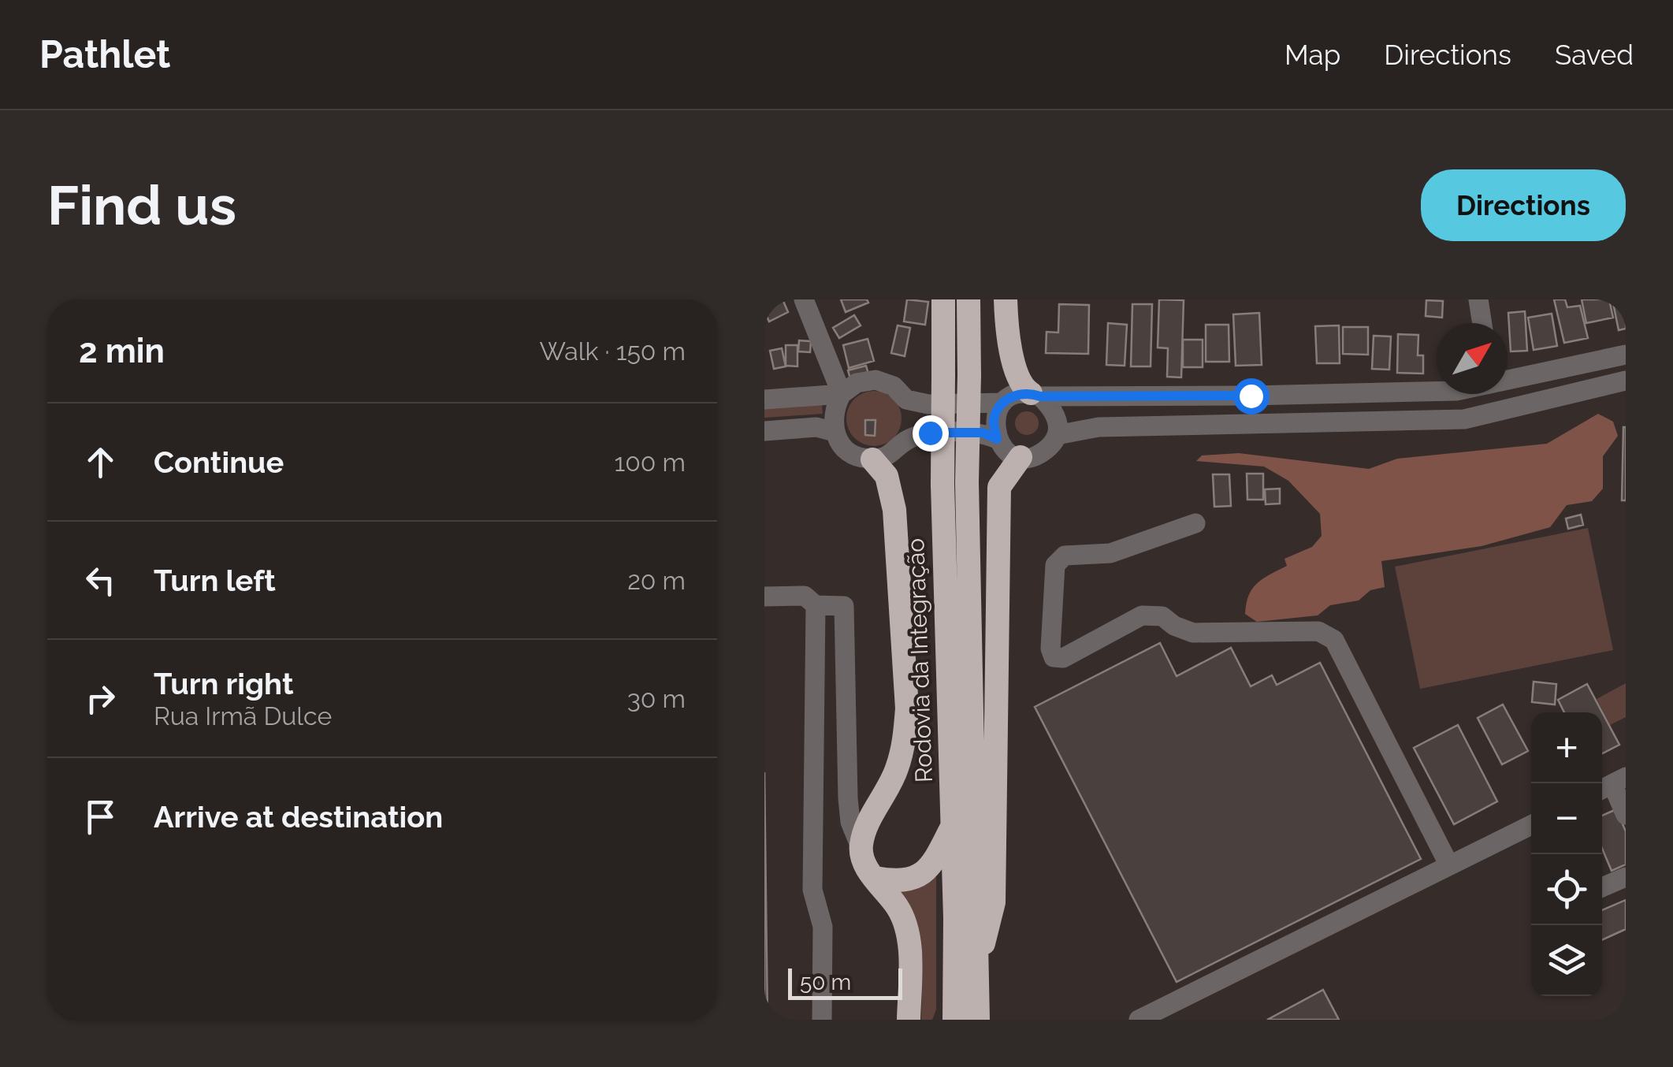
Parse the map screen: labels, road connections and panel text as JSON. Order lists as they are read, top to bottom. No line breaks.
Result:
{"streets":{"highway":["Rodovia da Integração"]},"scale_bar":"50 m","north":"top right","page":{"header":"Pathlet","nav":["Map","Directions","Saved"],"buttons":"Directions","title":"Find us","heading":["2 min","Walk · 150 m"],"list":[["Continue","100 m"],["Turn left","20 m"],["Turn right","Rua Irmã Dulce","30 m"],"Arrive at destination"],"map_buttons":["+","−"],"scale":"50 m"}}
